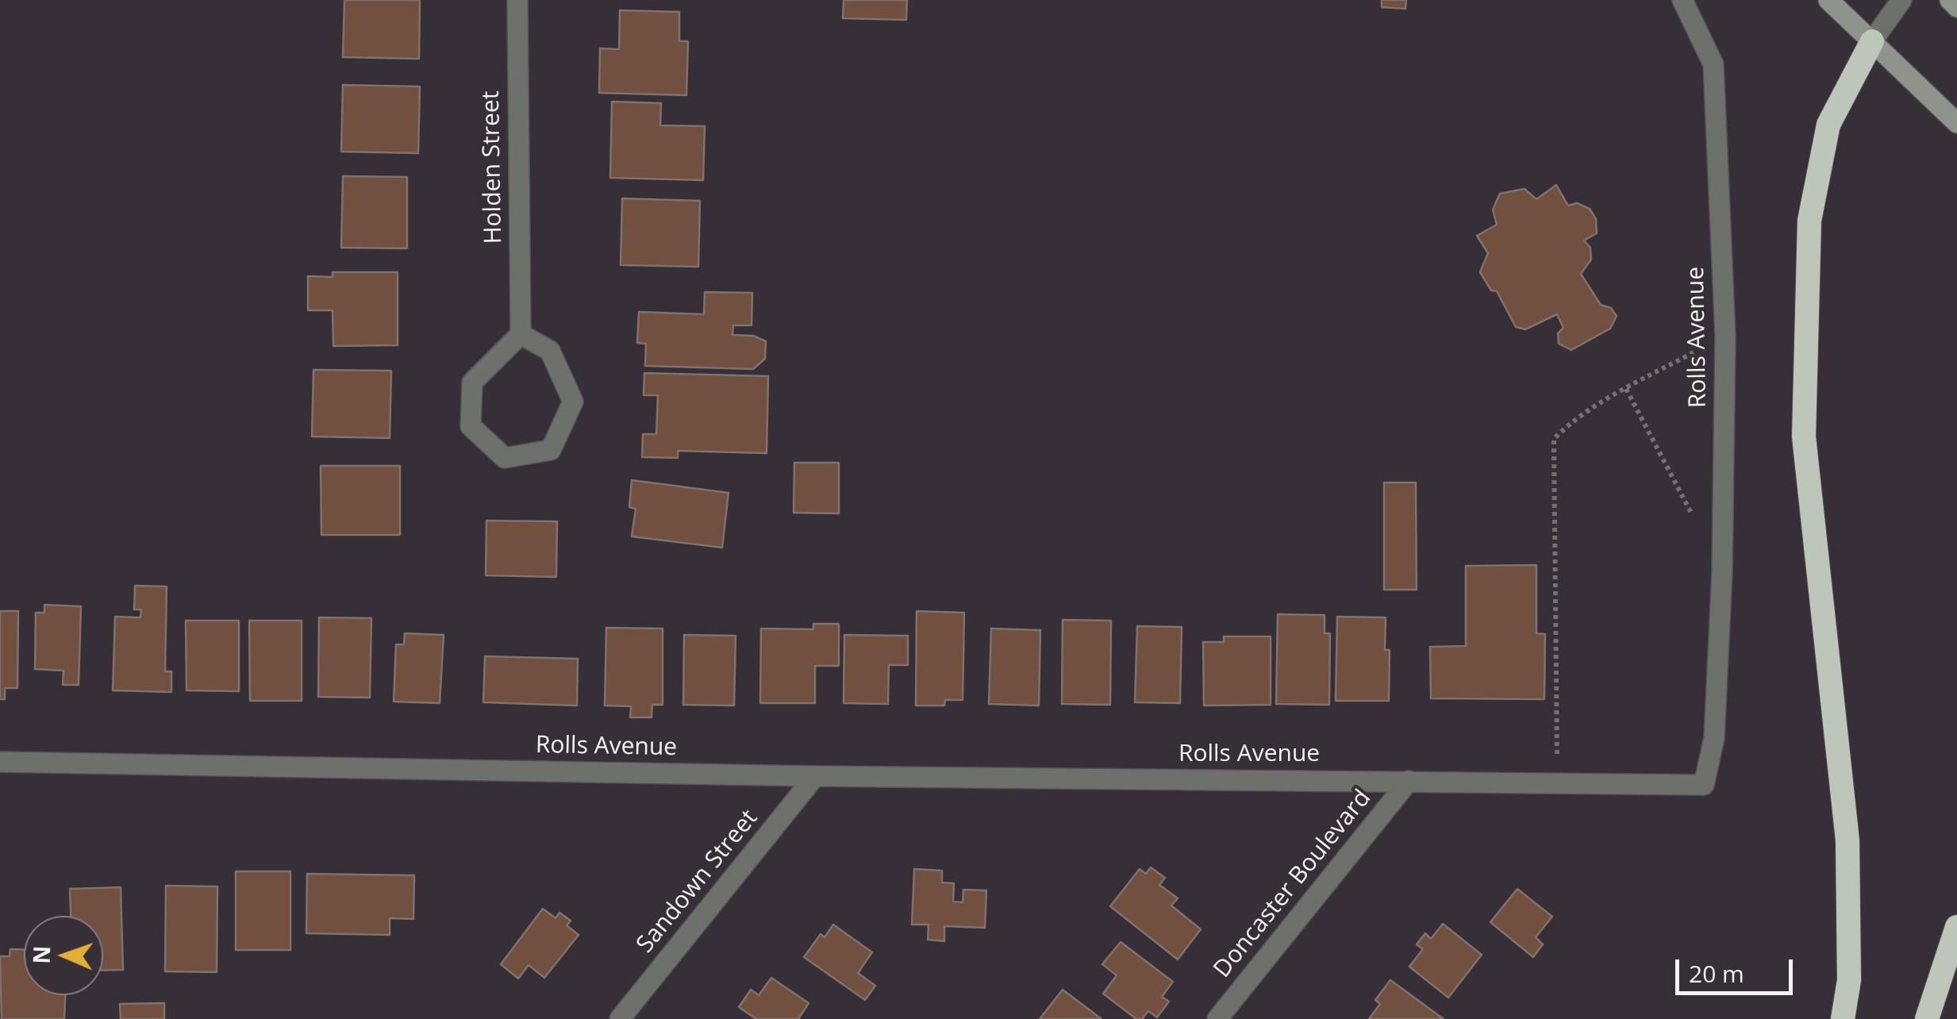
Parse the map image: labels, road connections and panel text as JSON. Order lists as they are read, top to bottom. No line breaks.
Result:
{"streets":{"street":["Holden Street","Rolls Avenue","Sandown Street","Doncaster Boulevard"]},"crossings":[["Rolls Avenue","Sandown Street"],["Rolls Avenue","Doncaster Boulevard"]],"scale_bar":"20 m","north":"left"}
